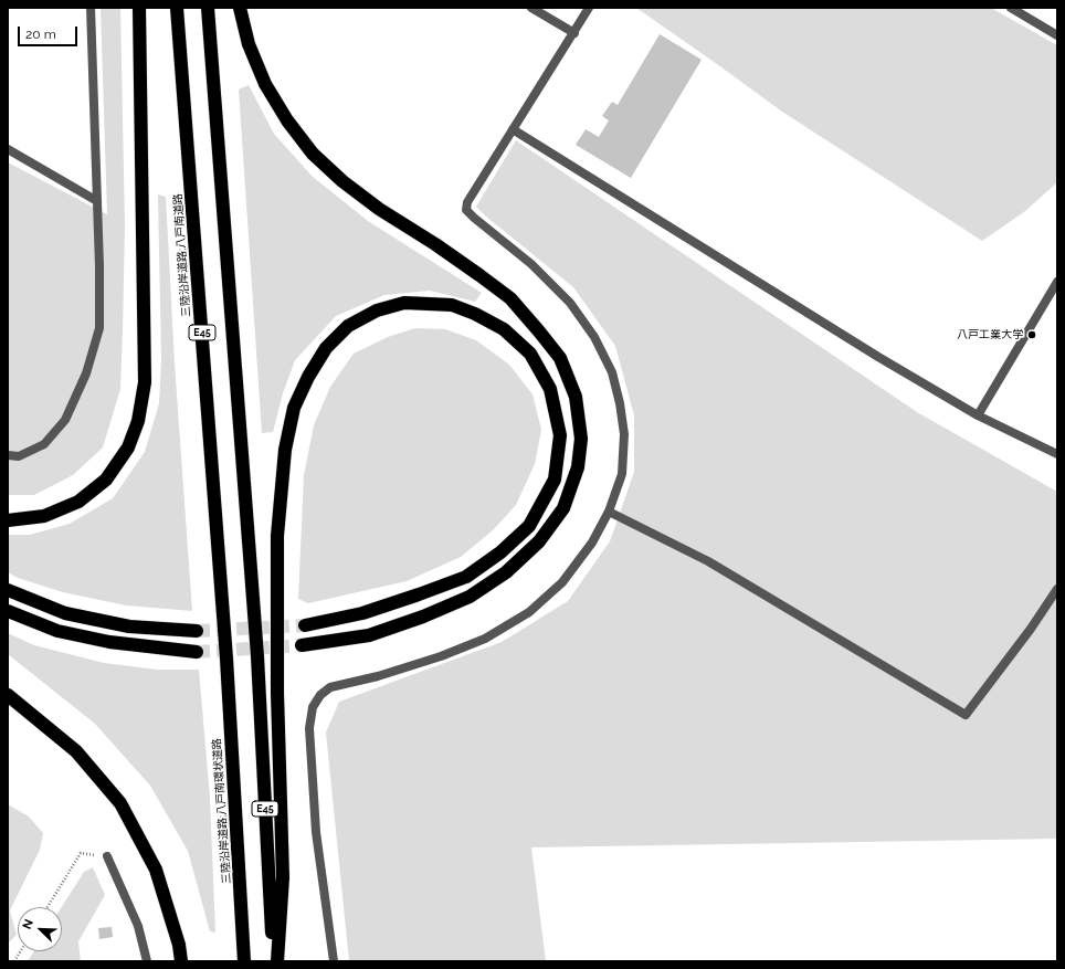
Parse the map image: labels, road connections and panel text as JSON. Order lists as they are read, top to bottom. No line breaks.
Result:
{"streets":{"highway":["三陸沿岸道路;八戸南道路","E45","三陸沿岸道路;八戸南環状道路"]},"crossings":[["三陸沿岸道路;八戸南道路","三陸沿岸道路;八戸南環状道路"]],"places":["八戸工業大学"],"scale_bar":"20 m","north":"top left"}
